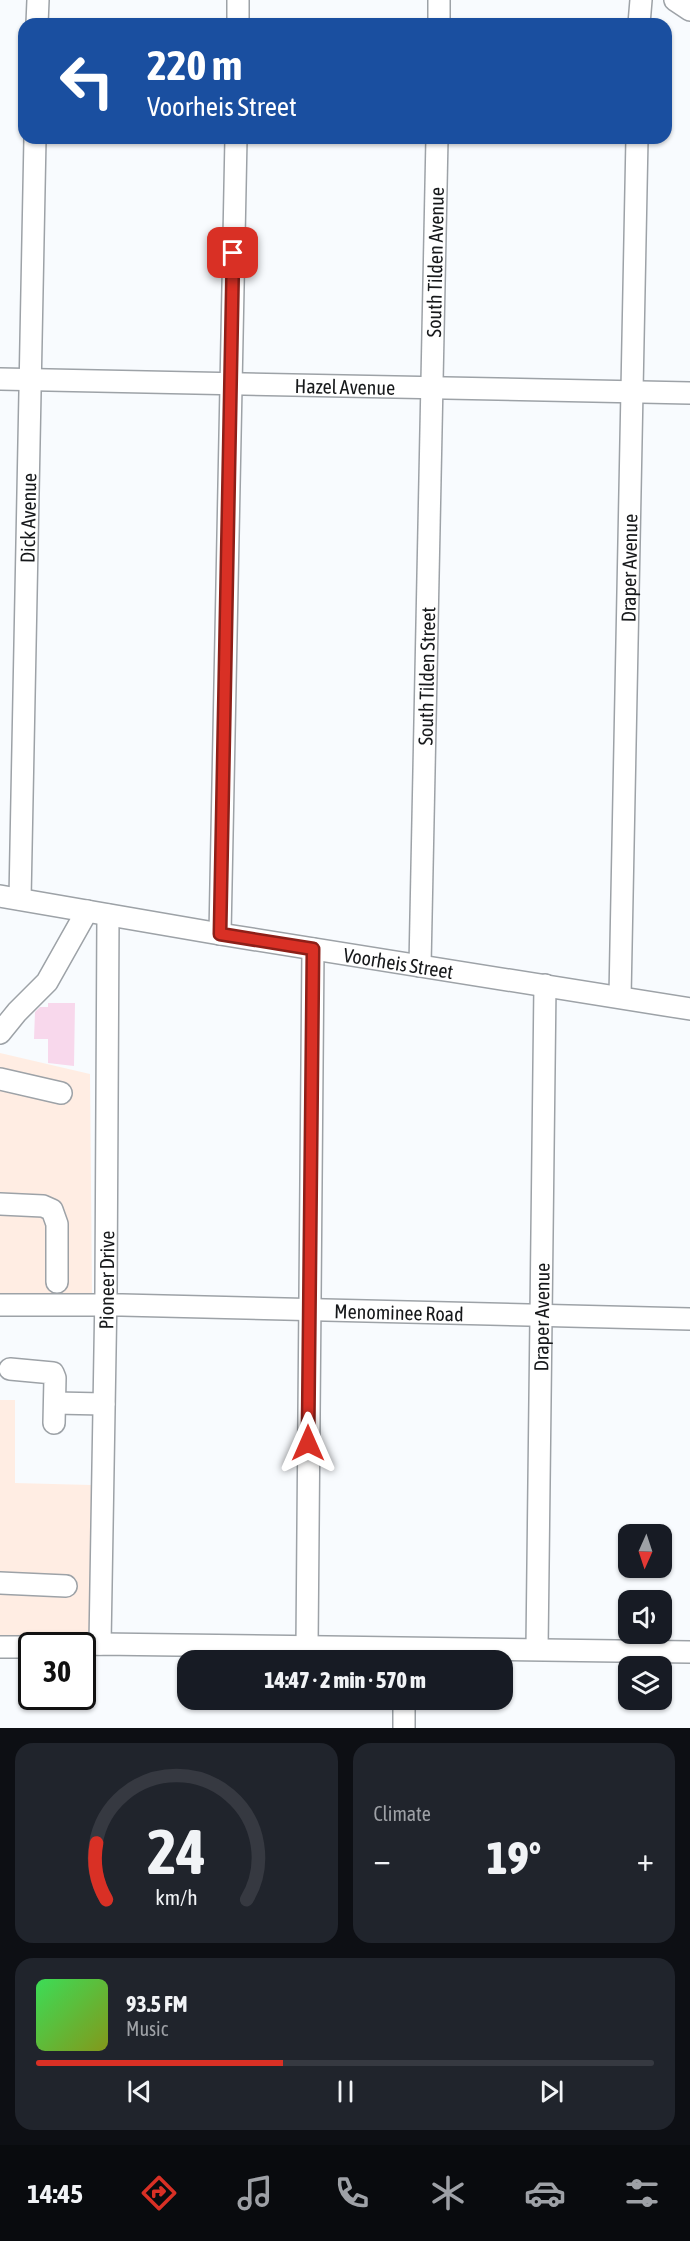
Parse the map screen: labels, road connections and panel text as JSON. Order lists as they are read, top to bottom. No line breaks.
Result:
{"streets":{"street":["South Tilden Avenue","Hazel Avenue","Dick Avenue","Draper Avenue","South Tilden Street","Voorheis Street","Pioneer Drive","Menominee Road"]},"crossings":[["South Tilden Avenue","Hazel Avenue"],["South Tilden Avenue","South Tilden Street"],["Hazel Avenue","Dick Avenue"],["Hazel Avenue","Draper Avenue"],["Hazel Avenue","South Tilden Street"],["Dick Avenue","Voorheis Street"],["Draper Avenue","Voorheis Street"],["Draper Avenue","Menominee Road"],["South Tilden Street","Voorheis Street"],["Voorheis Street","Pioneer Drive"],["Pioneer Drive","Menominee Road"]],"north":"bottom","page":{"turn":["220 m","Voorheis Street"],"limit":"30","trip":"14:47 · 2 min · 570 m","tile":"Climate","heat":["−","19°","+"],"song":["93.5 FM","Music"],"tabs":"14:45","gauge":["24","km/h"]}}
